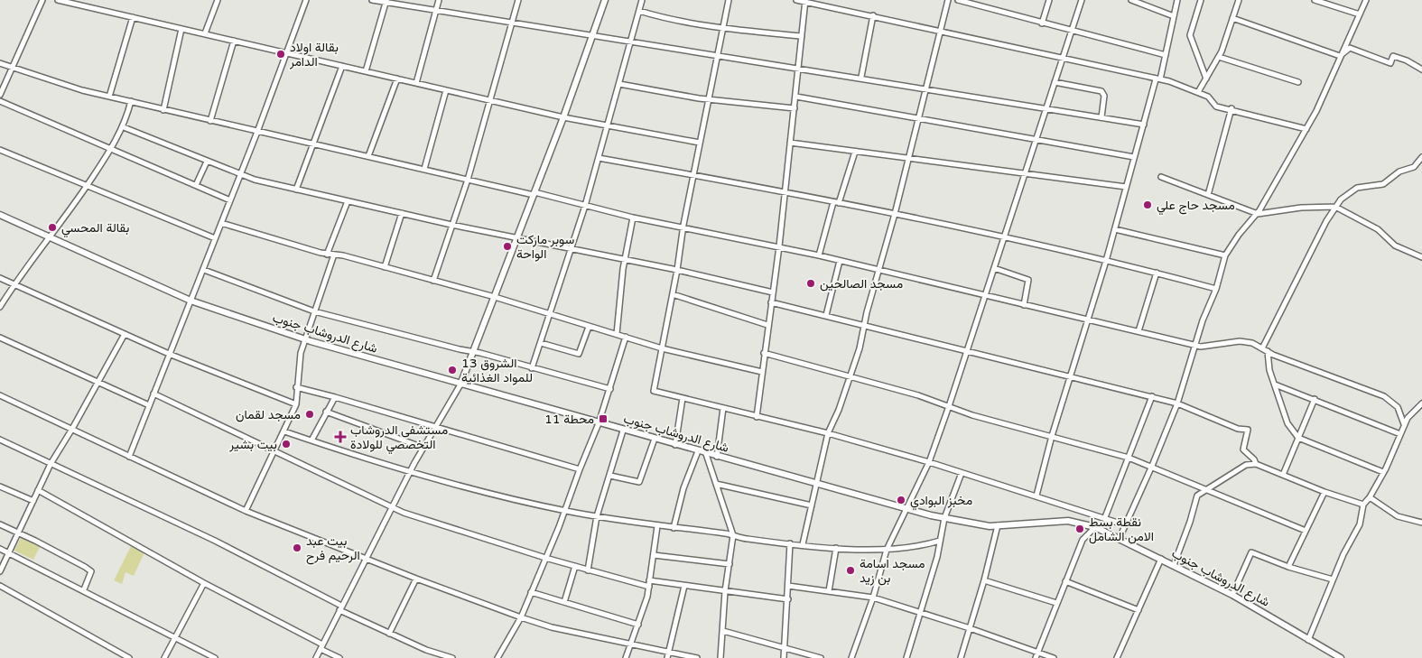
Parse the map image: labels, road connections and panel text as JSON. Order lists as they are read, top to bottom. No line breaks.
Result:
{"streets":{"street":["شارع الدروشاب جنوب"]},"places":{"other":["بقالة اولاد الدامر","مسجد حاج علي","بقالة المحسي","سوبر ماركت الواحة","مسجد الصالحين","الشروق 13 للمواد الغذائية","مسجد لقمان","بيت بشير","مخبز البوادي","نقطة بسط الامن الشامل","بيت عبد الرحيم فرح","مسجد اسامة بن زيد"],"transit":["محطة 11"],"health":["مستشفى الدروشاب التخصصي للولادة"]}}
